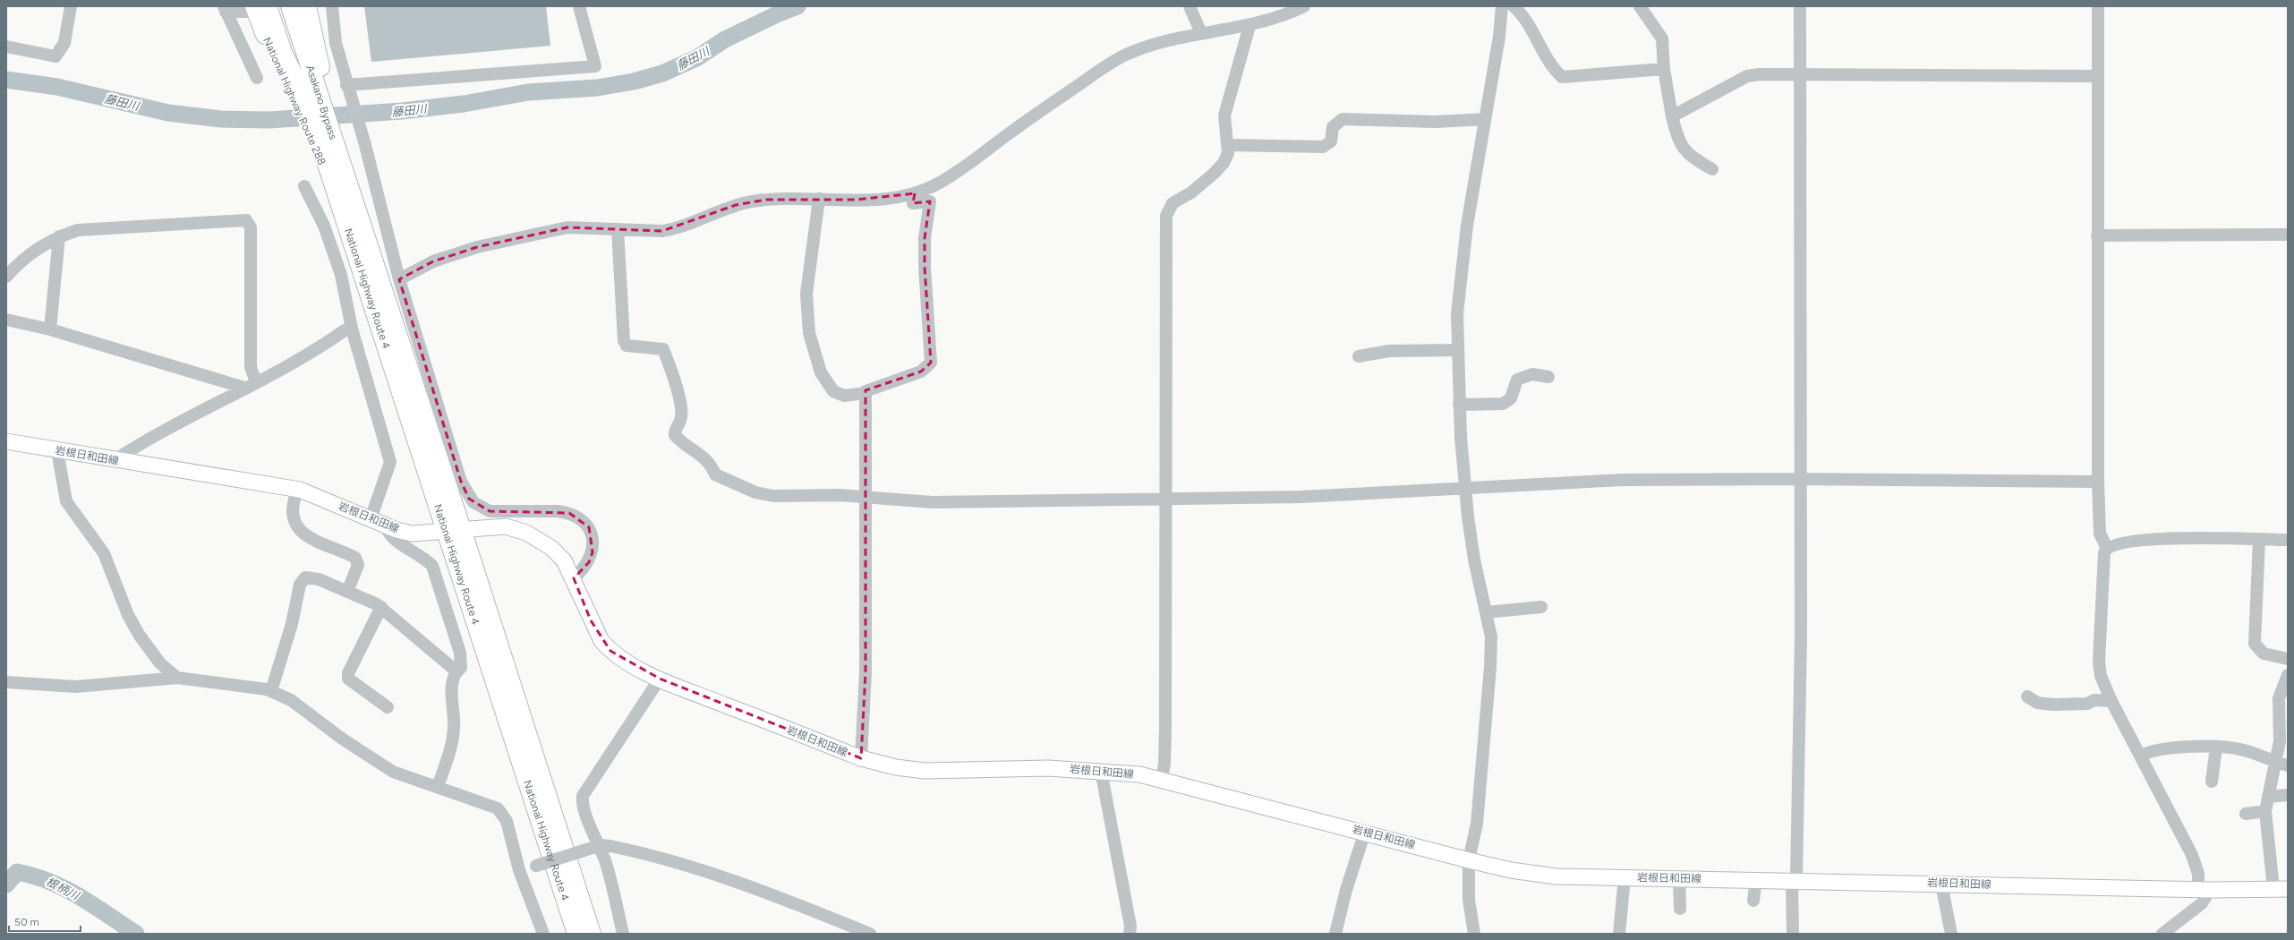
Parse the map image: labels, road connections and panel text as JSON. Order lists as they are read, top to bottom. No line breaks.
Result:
{"streets":{"highway":["National Highway Route 288","Asakano Bypass","National Highway Route 4"],"main road":["岩根日和田線"]},"crossings":[["National Highway Route 288","Asakano Bypass"],["National Highway Route 288","National Highway Route 4"],["National Highway Route 4","岩根日和田線"]],"water":["藤田川","根柄川"],"scale_bar":"50 m"}
